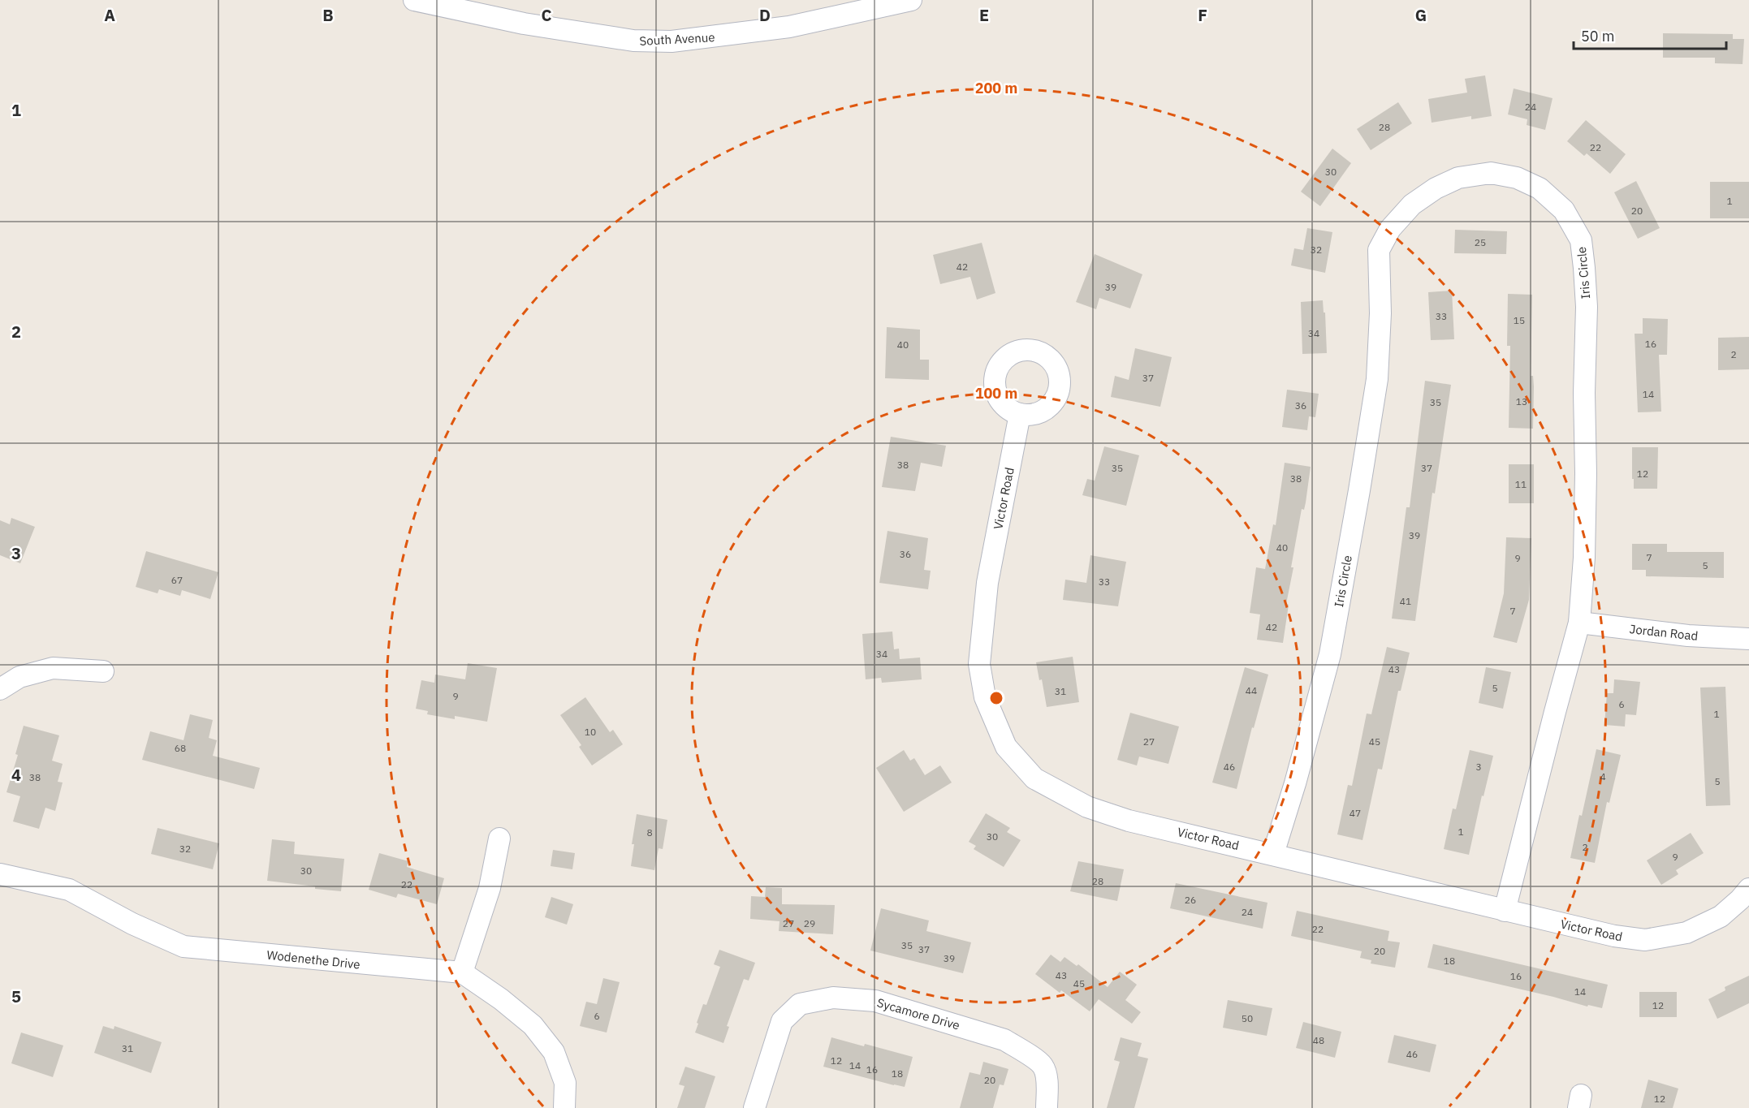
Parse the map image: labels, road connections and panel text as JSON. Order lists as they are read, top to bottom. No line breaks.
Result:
{"streets":{"street":["South Avenue","Iris Circle","Victor Road","Jordan Road","Wodenethe Drive","Sycamore Drive"]},"crossings":[["Iris Circle","Victor Road"],["Iris Circle","Jordan Road"]],"house_numbers":["24","28","22","30","1","20","25","32","42","39","33","15","34","16","40","2","37","14","13","35","36","38","35","37","12","38","11","39","40","36","7","9","5","67","33","41","7","42","34","43","5","44","31","9","6","1","10","27","45","68","46","3","4","38","5","47","1","8","30","2","32","9","30","28","22","26","24","27","29","22","35","37","20","39","18","43","16","45","14","12","6","50","48","31","46","12","14","16","18","20","12"],"scale_bar":"50 m","grid":{"columns":["A","B","C","D","E","F","G"],"rows":["1","2","3","4","5"]},"rings":["200 m","100 m"]}
